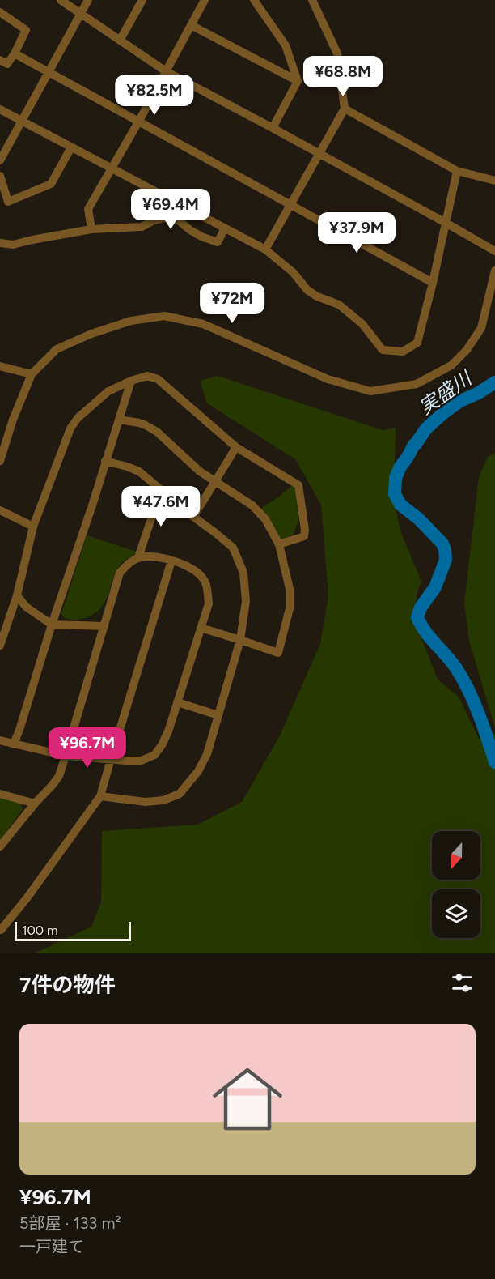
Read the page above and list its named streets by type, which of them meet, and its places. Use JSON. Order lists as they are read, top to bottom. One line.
{"water":["実盛川"],"scale_bar":"100 m","north":"bottom","page":{"price":["¥68.8M","¥82.5M","¥69.4M","¥37.9M","¥72M","¥47.6M","¥96.7M"],"scale":"100 m","heading":"7件の物件","list":[{"name":"¥96.7M","note":"5部屋 · 133 m² · 一戸建て"}]}}
